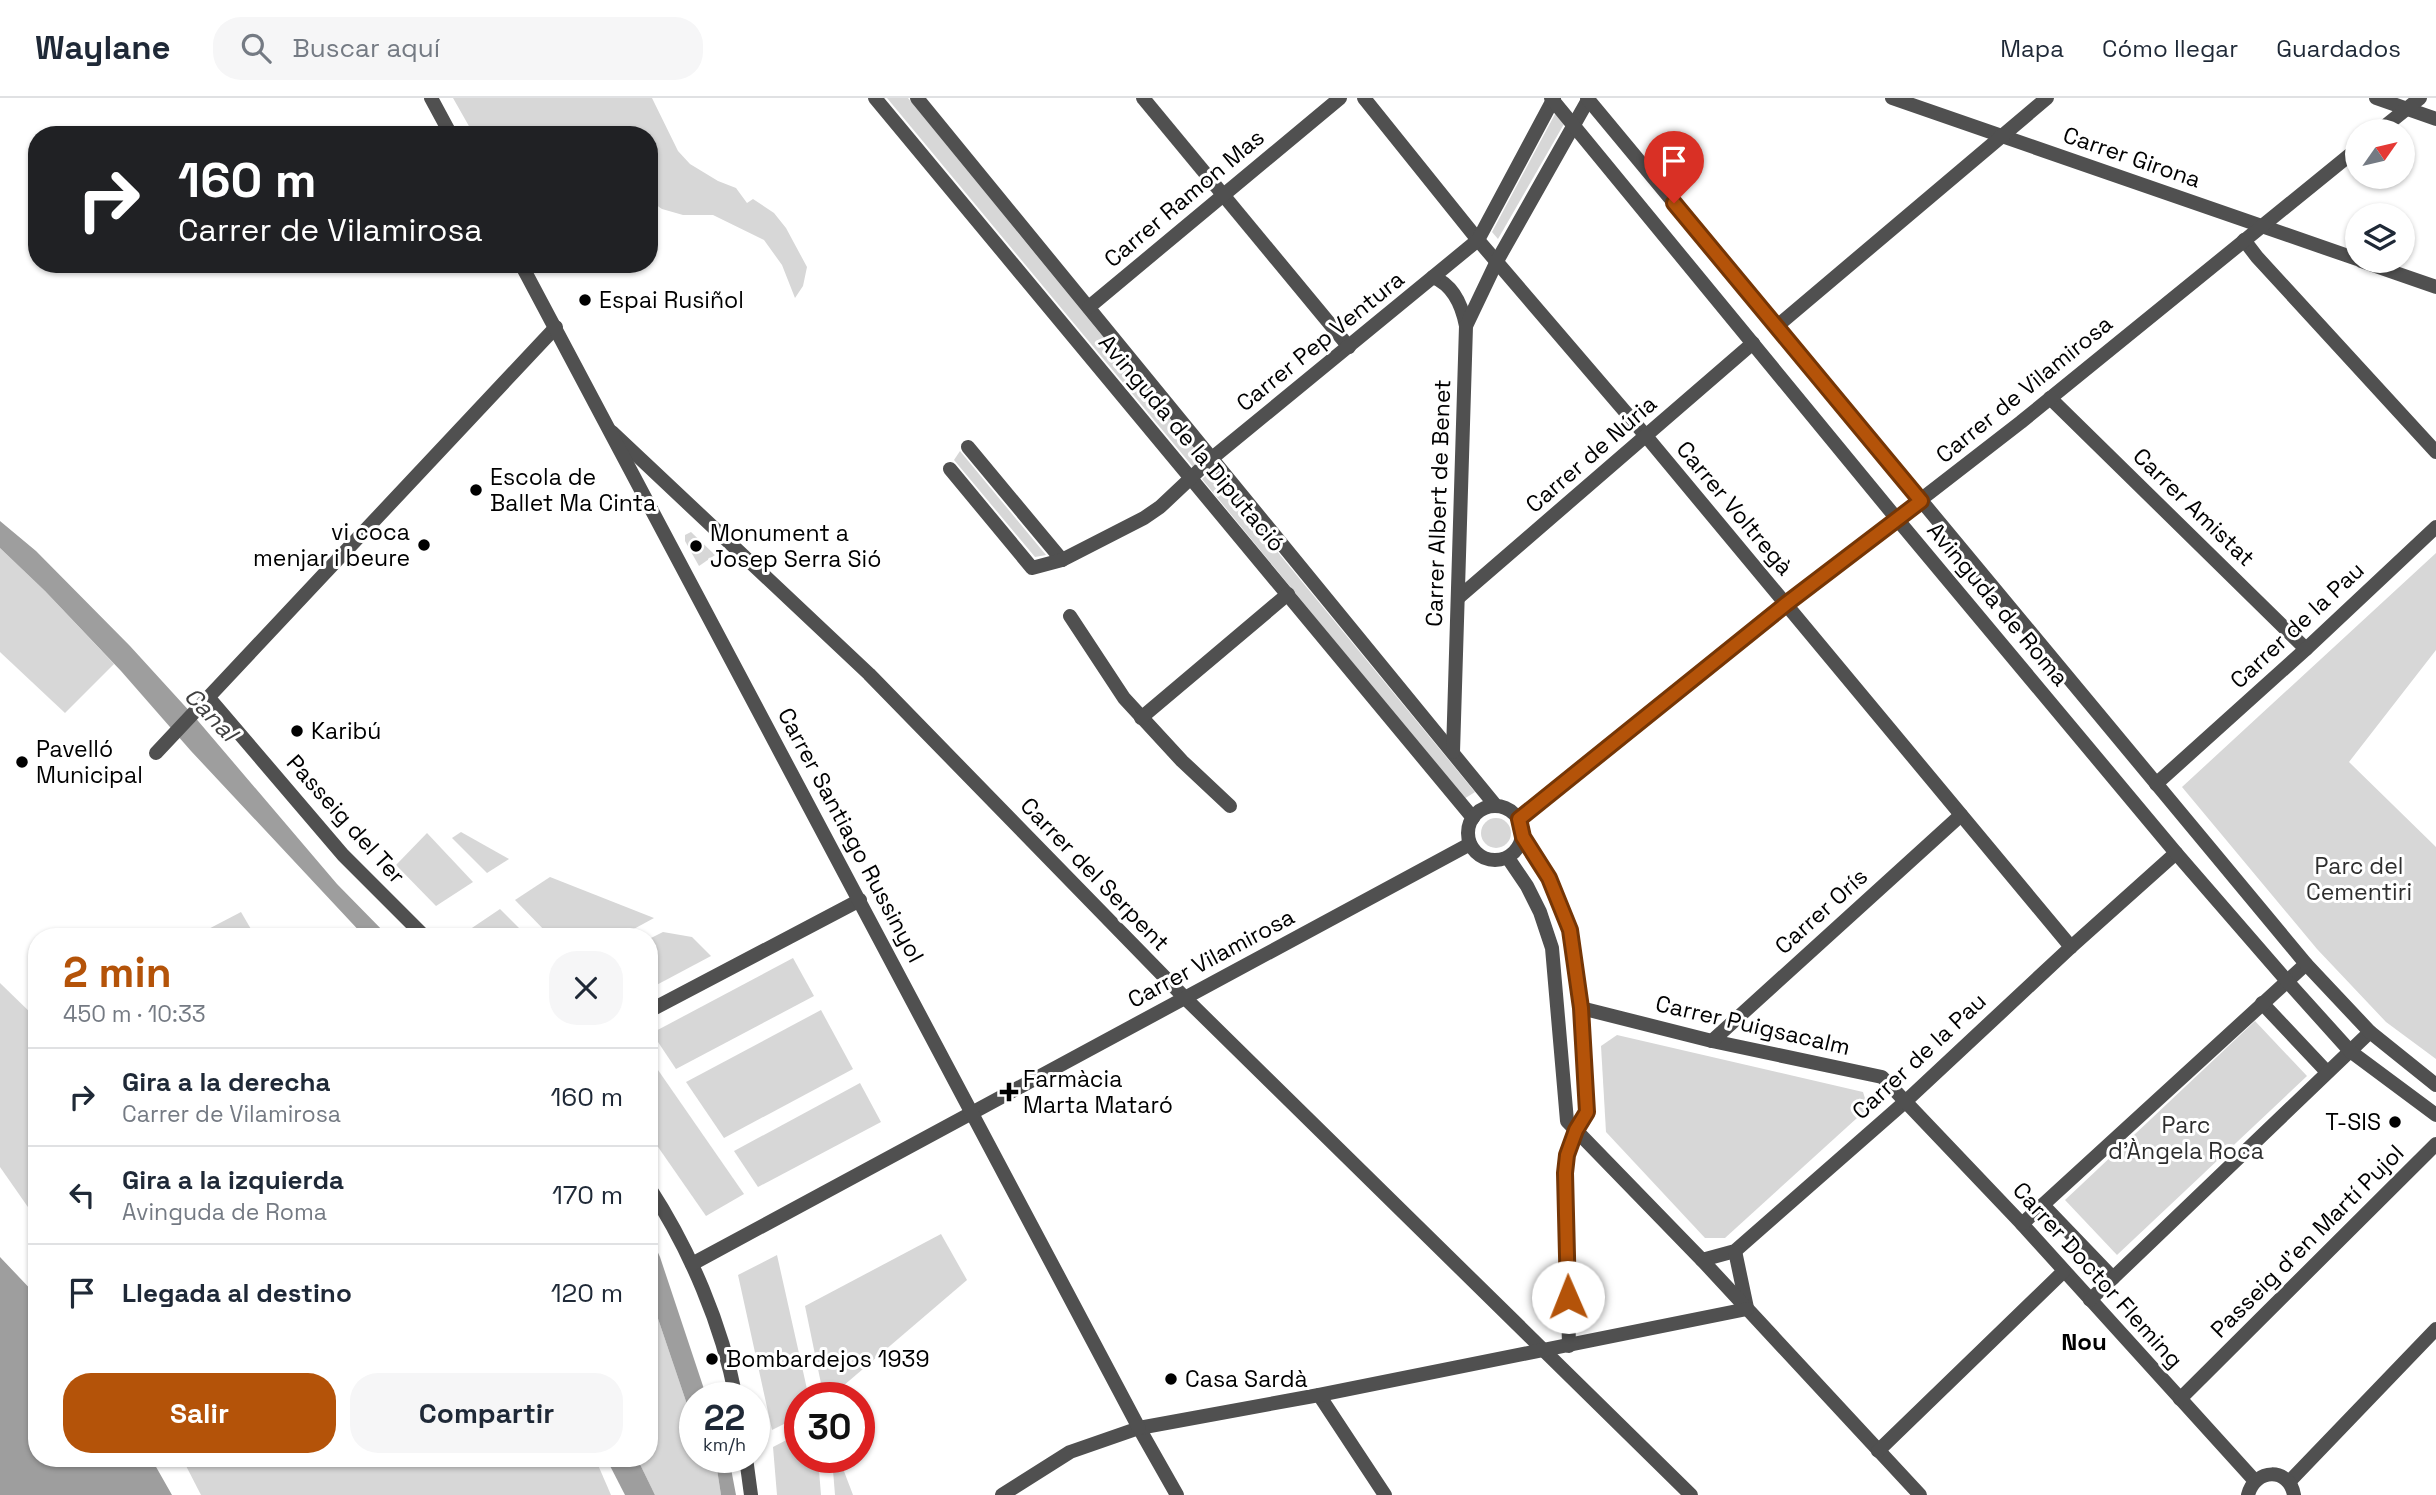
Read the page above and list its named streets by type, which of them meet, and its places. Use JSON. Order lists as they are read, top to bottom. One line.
{"streets":{"street":["Carrer Girona","Carrer Ramon Mas","Carrer Pep Ventura","Carrer de Vilamirosa","Avinguda de la Diputació","Carrer de Núria","Carrer Albert de Benet","Carrer Amistat","Carrer Voltregà","Avinguda de Roma","Carrer de la Pau","Passeig del Ter","Carrer Santiago Russinyol","Carrer del Serpent","Carrer Orís","Carrer Vilamirosa","Carrer Puigsacalm","Passeig d'en Martí Pujol","Carrer Doctor Fleming"]},"crossings":[["Carrer Girona","Carrer de Vilamirosa"],["Carrer Ramon Mas","Avinguda de la Diputació"],["Carrer Pep Ventura","Avinguda de la Diputació"],["Carrer Pep Ventura","Carrer Voltregà"],["Carrer de Vilamirosa","Avinguda de la Diputació"],["Carrer de Vilamirosa","Carrer Amistat"],["Carrer de Vilamirosa","Carrer Voltregà"],["Carrer de Vilamirosa","Avinguda de Roma"],["Carrer de Vilamirosa","Carrer Vilamirosa"],["Avinguda de la Diputació","Carrer Albert de Benet"],["Avinguda de la Diputació","Carrer Vilamirosa"],["Carrer de Núria","Carrer Albert de Benet"],["Carrer de Núria","Carrer Voltregà"],["Carrer de Núria","Avinguda de Roma"],["Carrer Albert de Benet","Carrer Voltregà"],["Carrer Albert de Benet","Avinguda de Roma"],["Carrer Amistat","Carrer de la Pau"],["Carrer Voltregà","Carrer de la Pau"],["Carrer Voltregà","Carrer Orís"],["Avinguda de Roma","Carrer de la Pau"],["Carrer de la Pau","Carrer Puigsacalm"],["Carrer de la Pau","Carrer Doctor Fleming"],["Carrer Santiago Russinyol","Carrer del Serpent"],["Carrer Santiago Russinyol","Carrer Vilamirosa"],["Carrer del Serpent","Carrer Vilamirosa"],["Carrer Orís","Carrer Puigsacalm"],["Carrer Puigsacalm","Carrer Doctor Fleming"],["Passeig d'en Martí Pujol","Carrer Doctor Fleming"]],"districts":["Nou"],"water":["Canal"],"parks":["Parc del Cementiri","Parc d'Àngela Roca"],"places":{"other":["Espai Rusiñol","Escola de Ballet Ma Cinta","vi coca menjar i beure","Monument a Josep Serra Sió","Karibú","Pavelló Municipal","T-SIS","Bombardejos 1939","Casa Sardà"],"health":["Farmàcia Marta Mataró"]},"north":"top right","page":{"header":"Waylane","search":"Buscar aquí","nav":["Mapa","Cómo llegar","Guardados"],"turn":["160 m","Carrer de Vilamirosa"],"heading":["2 min","450 m · 10:33"],"list":[{"name":"Gira a la derecha","note":"Carrer de Vilamirosa","value":"160 m"},{"name":"Gira a la izquierda","note":"Avinguda de Roma","value":"170 m"},{"name":"Llegada al destino","value":"120 m"}],"buttons":["Salir","Compartir"],"speed":"22 km/h","limit":"30"}}
